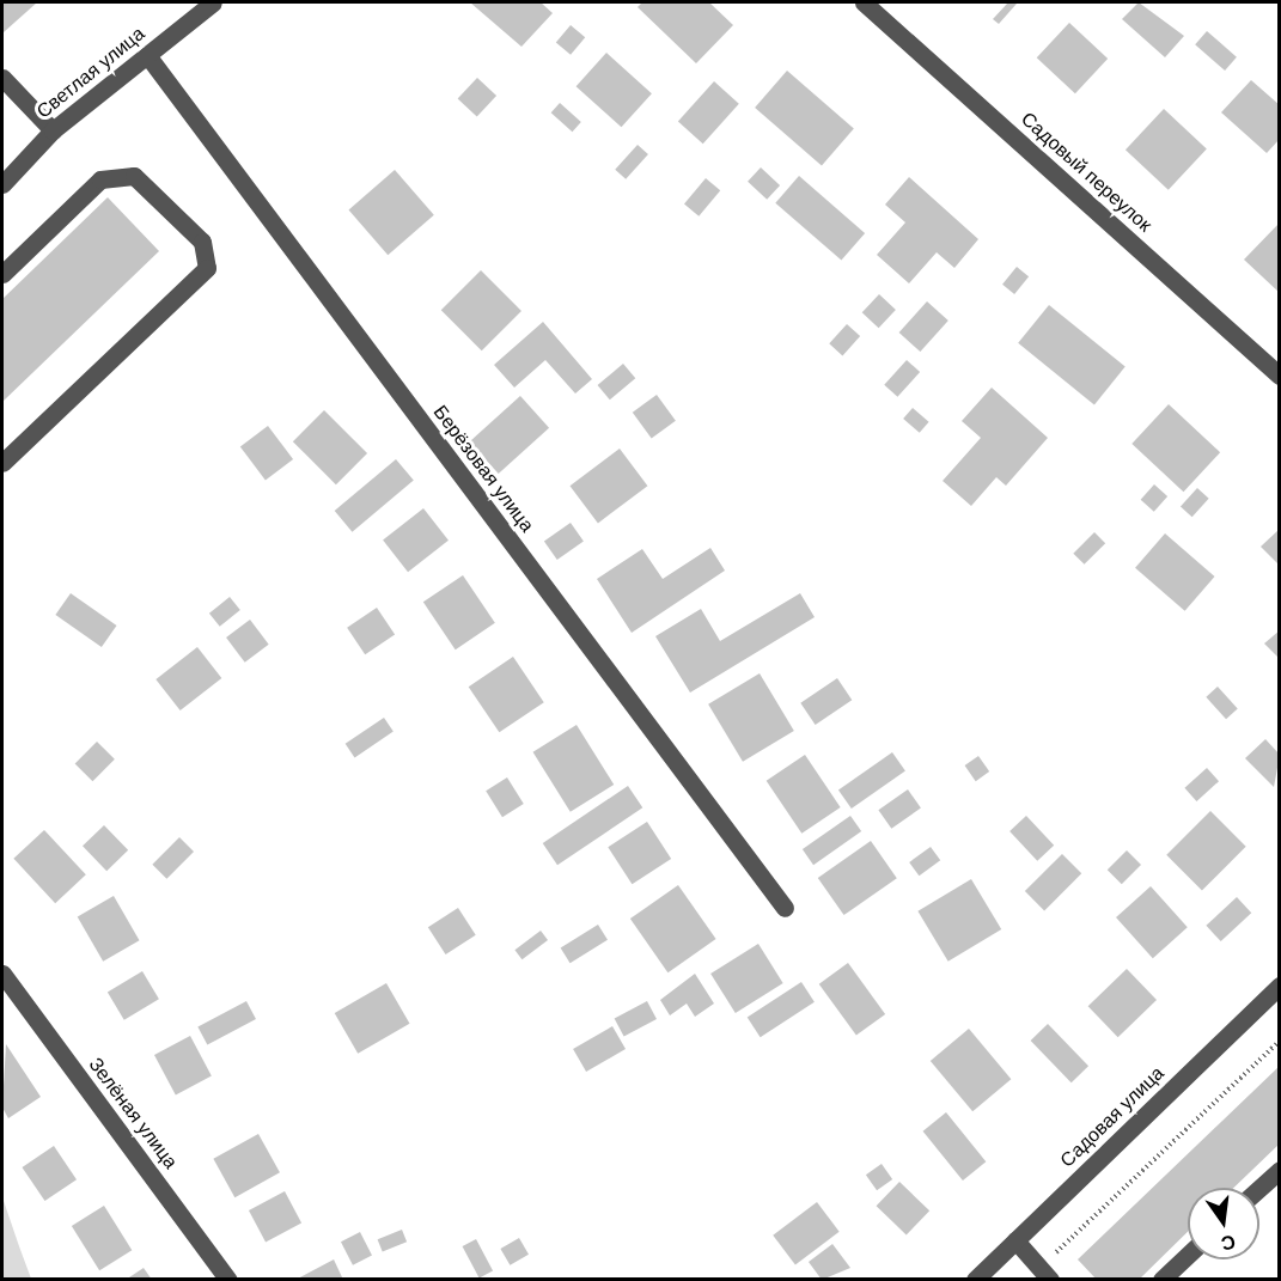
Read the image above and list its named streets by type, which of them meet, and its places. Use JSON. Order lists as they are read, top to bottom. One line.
{"streets":{"street":["Светлая улица","Садовый переулок","Берёзовая улица","Зелёная улица","Садовая улица"]},"crossings":[["Светлая улица","Берёзовая улица"]],"north":"bottom"}
